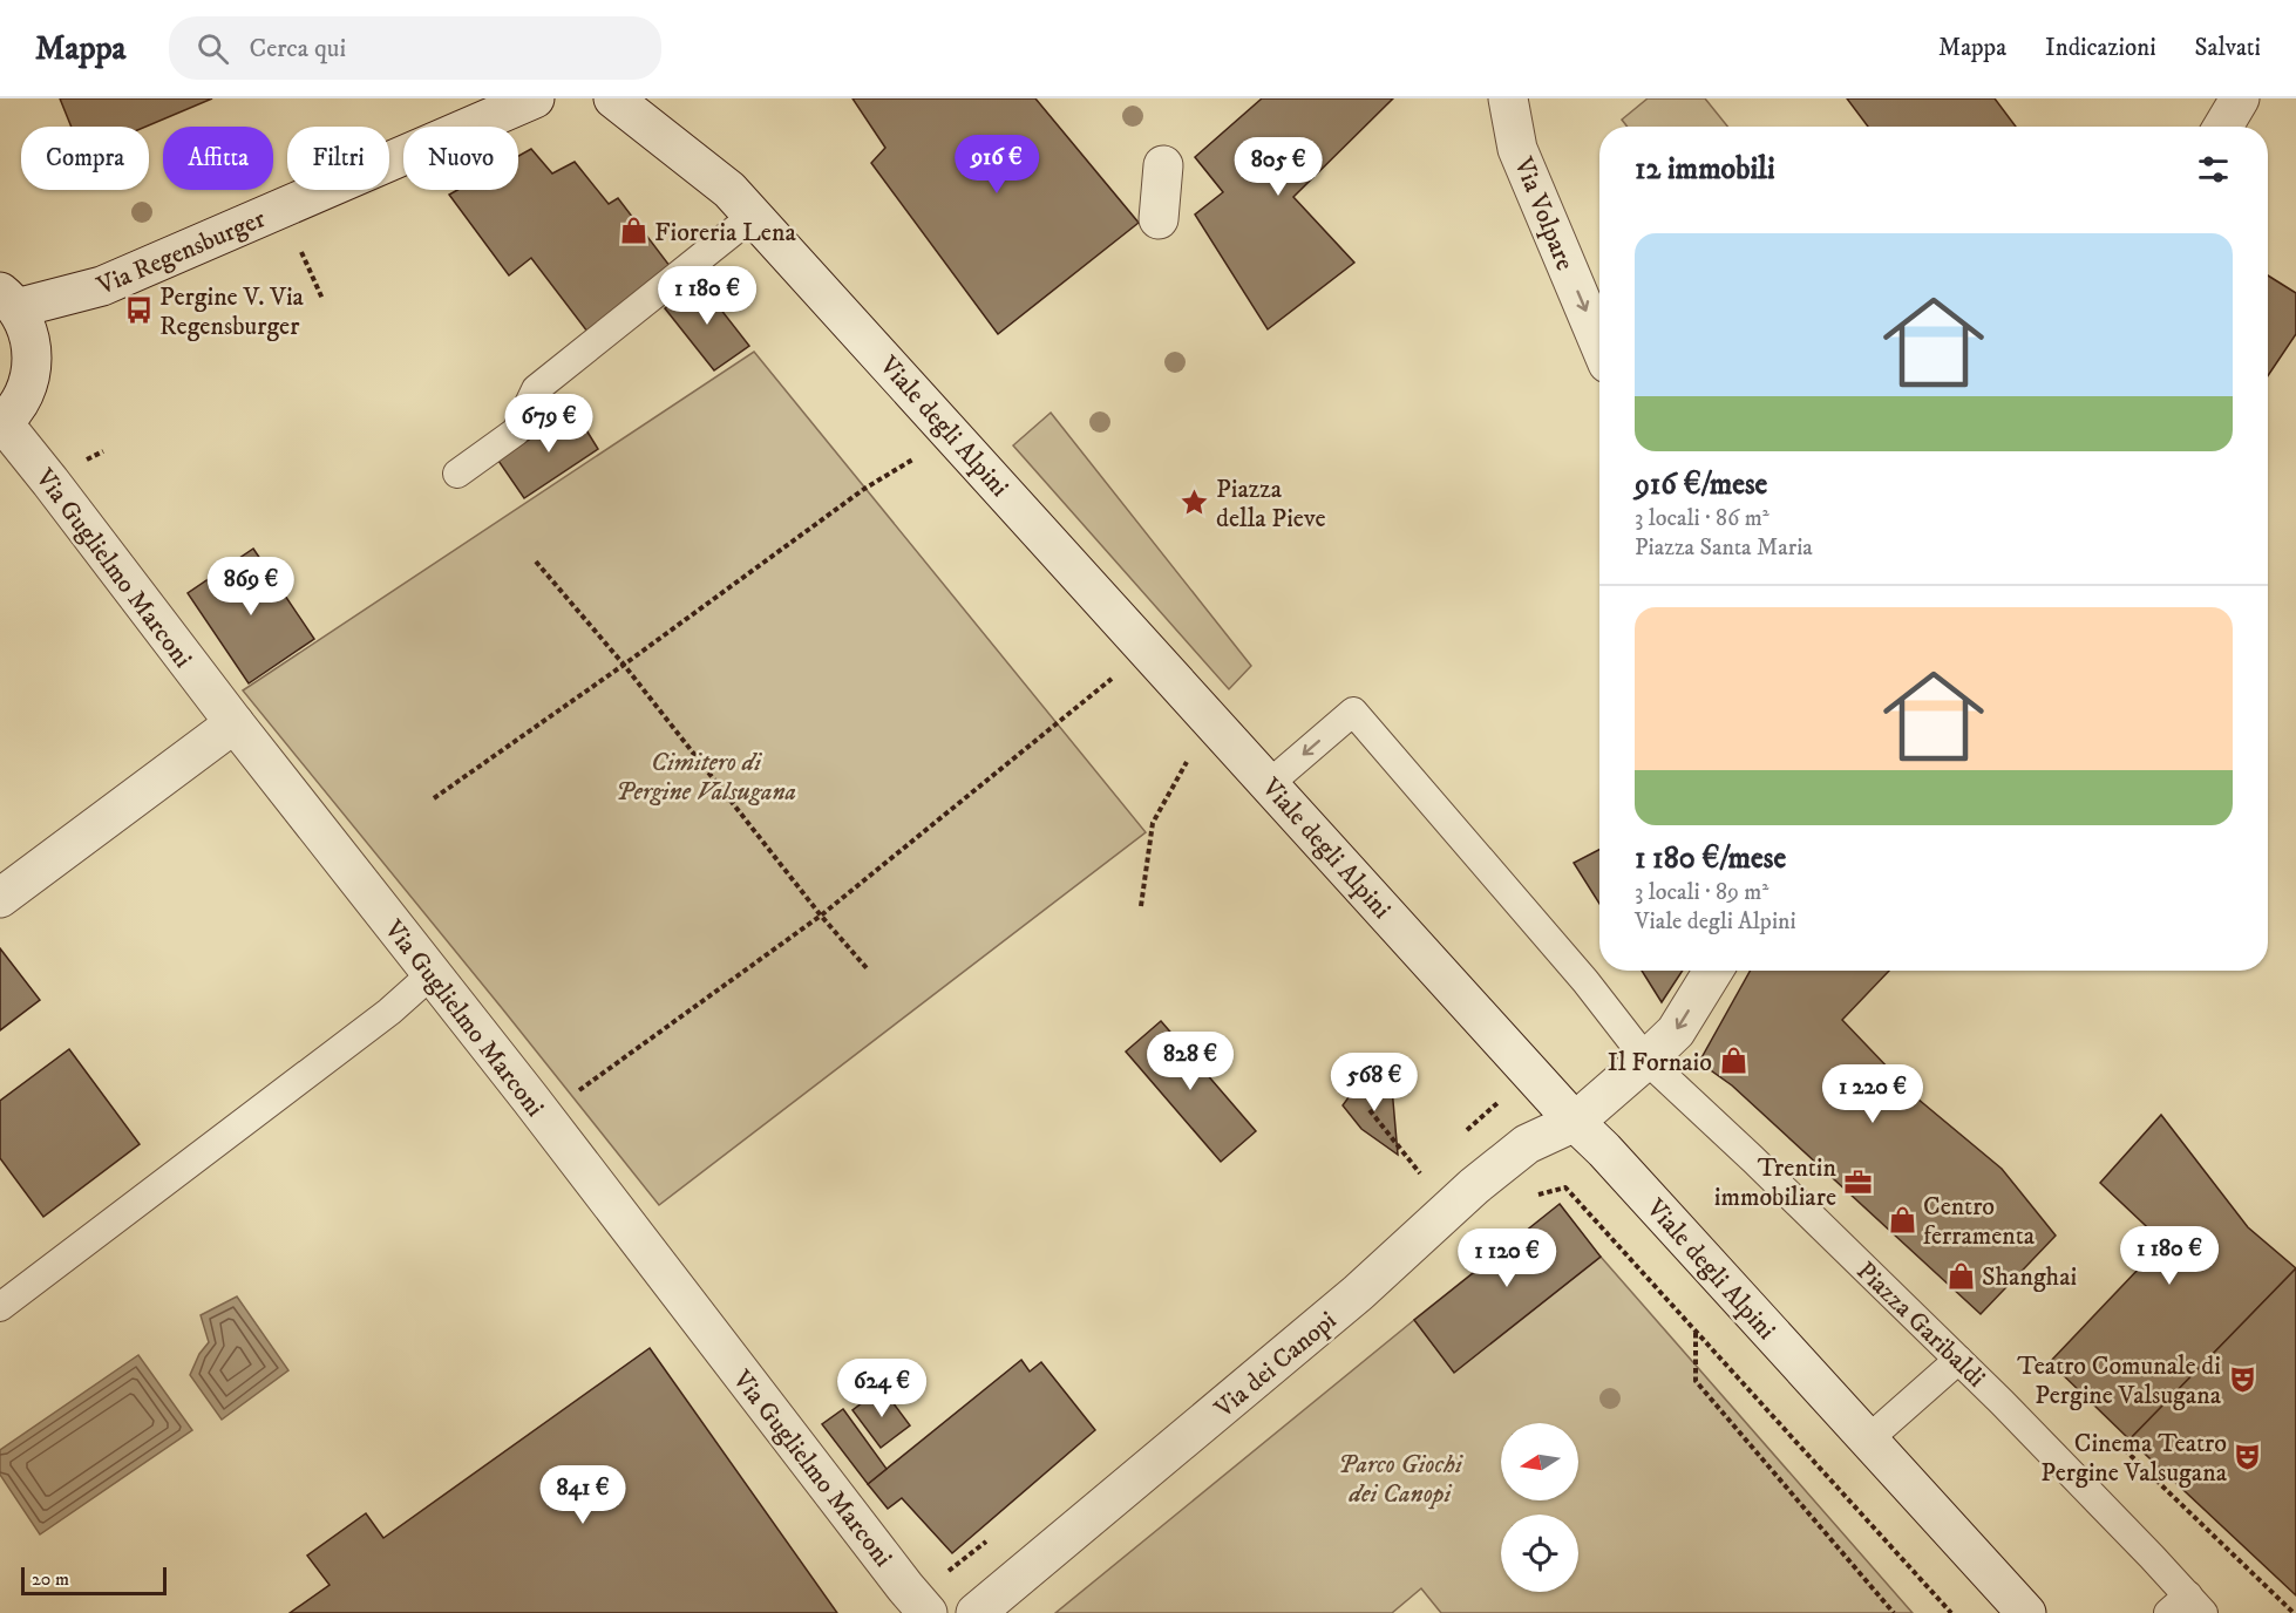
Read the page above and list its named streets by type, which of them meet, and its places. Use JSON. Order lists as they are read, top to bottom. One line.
{"streets":{"street":["Via Volpare","Via Regensburger","Viale degli Alpini","Via Guglielmo Marconi","Via dei Canopi"],"lane":["Piazza Garibaldi"]},"crossings":[["Viale degli Alpini","Via dei Canopi"],["Piazza Garibaldi","Via dei Canopi"]],"one_way":["Via Volpare"],"parks":["Cimitero di Pergine Valsugana","Parco Giochi dei Canopi"],"places":{"shop":["Fioreria Lena","Il Fornaio","Centro ferramenta","Shanghai"],"bus stop":["Pergine V. Via Regensburger"],"place":["Piazza della Pieve"],"office":["Trentin immobiliare"],"theatre":["Teatro Comunale di Pergine Valsugana","Cinema Teatro Pergine Valsugana"]},"scale_bar":"20 m","north":"left","page":{"header":"Mappa","search":"Cerca qui","nav":["Mappa","Indicazioni","Salvati"],"chip":["Compra","Affitta","Filtri","Nuovo"],"heading":"12 immobili","price":["916 €","805 €","1 180 €","679 €","869 €","828 €","568 €","1 220 €","1 180 €","1 120 €","624 €","841 €"],"list":[{"name":"916 €/mese","note":"3 locali · 86 m² · Piazza Santa Maria"},{"name":"1 180 €/mese","note":"3 locali · 89 m² · Viale degli Alpini"}],"scale":"20 m"}}
